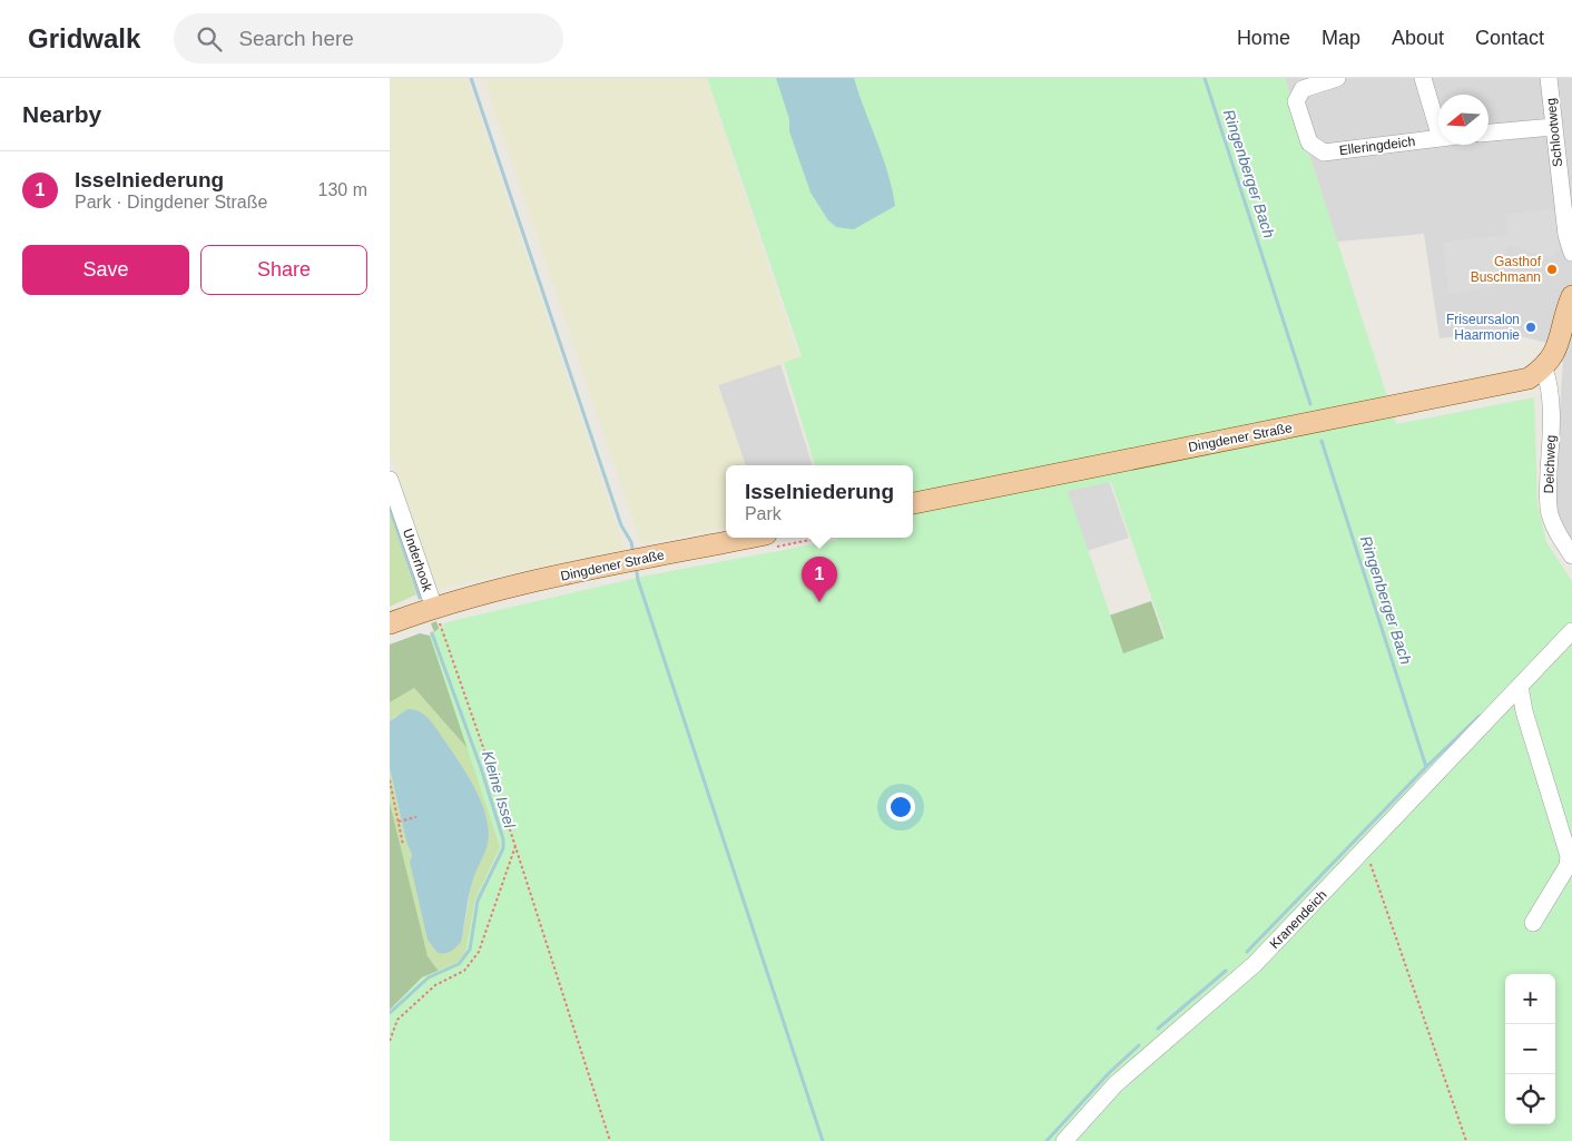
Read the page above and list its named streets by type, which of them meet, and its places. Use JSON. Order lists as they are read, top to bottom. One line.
{"streets":{"main road":["Dingdener Straße"],"street":["Schlootweg","Elleringdeich","Deichweg","Underhook","Kranendeich"]},"crossings":[["Dingdener Straße","Deichweg"],["Dingdener Straße","Underhook"]],"water":["Ringenberger Bach","Kleine Issel"],"places":["Gasthof Buschmann","Friseursalon Haarmonie"],"north":"left","page":{"header":"Gridwalk","search":"Search here","nav":["Home","Map","About","Contact"],"heading":"Nearby","list":[{"mark":"1","name":"Isselniederung","note":"Park · Dingdener Straße","value":"130 m"}],"buttons":["Save","Share"],"popup":["Isselniederung","Park"],"pins":"1","map_buttons":["+","−"]}}
